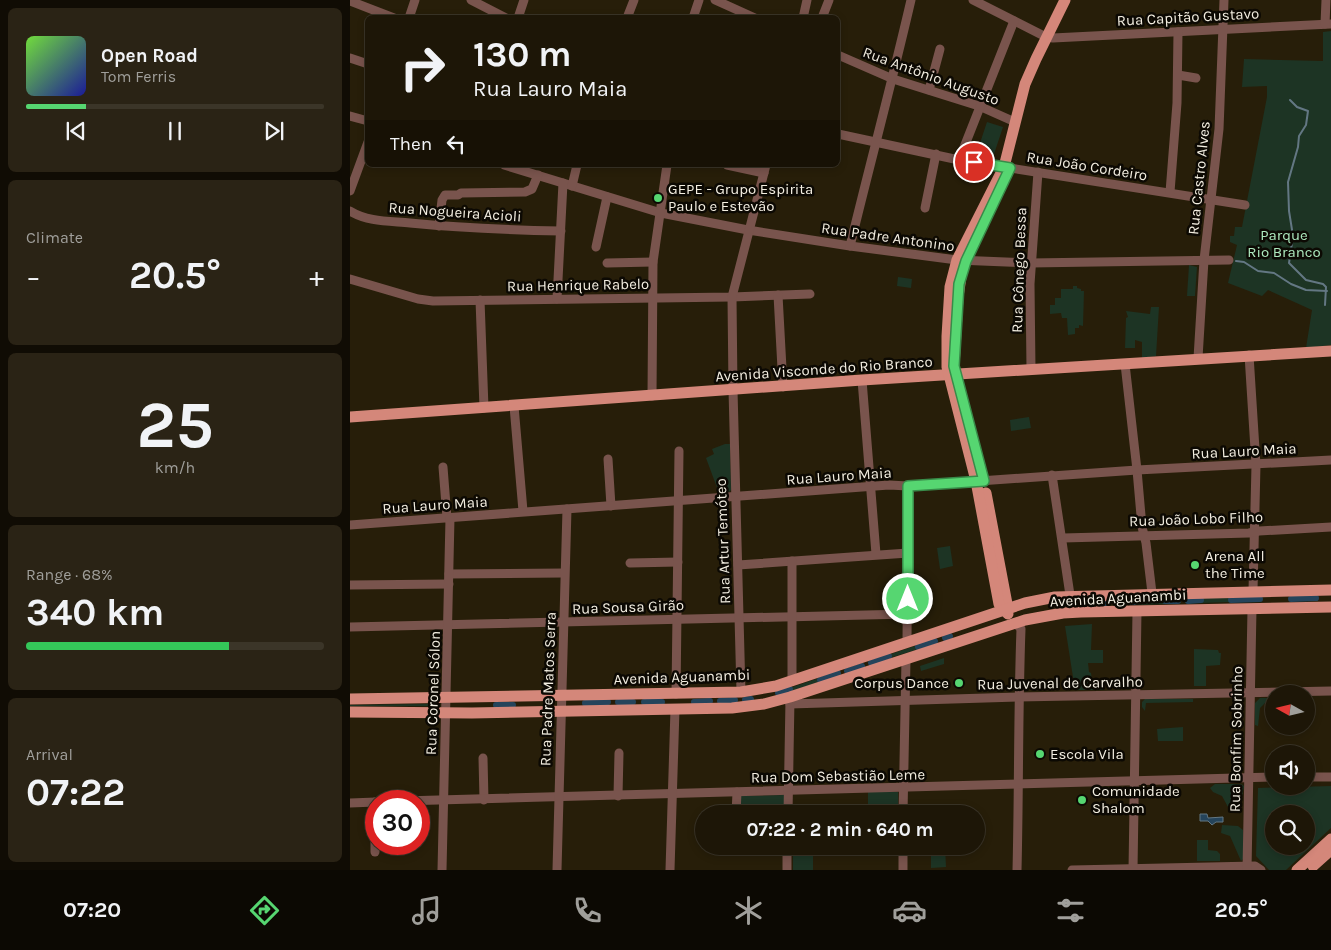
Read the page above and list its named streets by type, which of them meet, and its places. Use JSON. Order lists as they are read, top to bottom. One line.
{"streets":{"main road":["Avenida Visconde do Rio Branco","Avenida Aguanambi"],"street":["Rua Capitão Gustavo","Rua Antônio Augusto","Rua João Cordeiro","Rua Castro Alves","Rua Nogueira Acioli","Rua Padre Antonino","Rua Cônego Bessa","Rua Henrique Rabelo","Rua Lauro Maia","Rua João Lobo Filho","Rua Artur Temóteo","Rua Sousa Girão","Rua Juvenal de Carvalho","Rua Padre Matos Serra","Rua Coronel Sólon","Rua Bonfim Sobrinho","Rua Dom Sebastião Leme"]},"crossings":[["Rua Capitão Gustavo","Rua Castro Alves"],["Rua João Cordeiro","Rua Castro Alves"],["Rua João Cordeiro","Rua Cônego Bessa"],["Rua Castro Alves","Rua Padre Antonino"],["Rua Castro Alves","Avenida Visconde do Rio Branco"],["Rua Padre Antonino","Rua Cônego Bessa"],["Rua Padre Antonino","Rua Artur Temóteo"],["Rua Cônego Bessa","Avenida Visconde do Rio Branco"],["Rua Henrique Rabelo","Rua Artur Temóteo"],["Avenida Visconde do Rio Branco","Rua Artur Temóteo"],["Rua Lauro Maia","Rua Artur Temóteo"],["Rua Lauro Maia","Rua Padre Matos Serra"],["Rua Lauro Maia","Rua Coronel Sólon"],["Rua Artur Temóteo","Avenida Aguanambi"],["Rua Artur Temóteo","Rua Sousa Girão"],["Avenida Aguanambi","Rua Juvenal de Carvalho"],["Avenida Aguanambi","Rua Padre Matos Serra"],["Avenida Aguanambi","Rua Coronel Sólon"],["Avenida Aguanambi","Rua Bonfim Sobrinho"],["Rua Sousa Girão","Rua Padre Matos Serra"],["Rua Sousa Girão","Rua Coronel Sólon"],["Rua Juvenal de Carvalho","Rua Bonfim Sobrinho"],["Rua Padre Matos Serra","Rua Dom Sebastião Leme"],["Rua Coronel Sólon","Rua Dom Sebastião Leme"],["Rua Bonfim Sobrinho","Rua Dom Sebastião Leme"]],"parks":["Parque Rio Branco"],"places":["GEPE - Grupo Espirita Paulo e Estevão","Arena All the Time","Corpus Dance","Escola Vila","Comunidade Shalom"],"north":"left","page":{"turn":["130 m","Rua Lauro Maia"],"song":["Open Road","Tom Ferris"],"then":"Then","tile":["Climate",["25","km/h"],["Range · 68%","340 km"],["Arrival","07:22"]],"heat":["−","20.5°","+"],"limit":"30","trip":"07:22 · 2 min · 640 m","tabs":["07:20","20.5°"]}}
